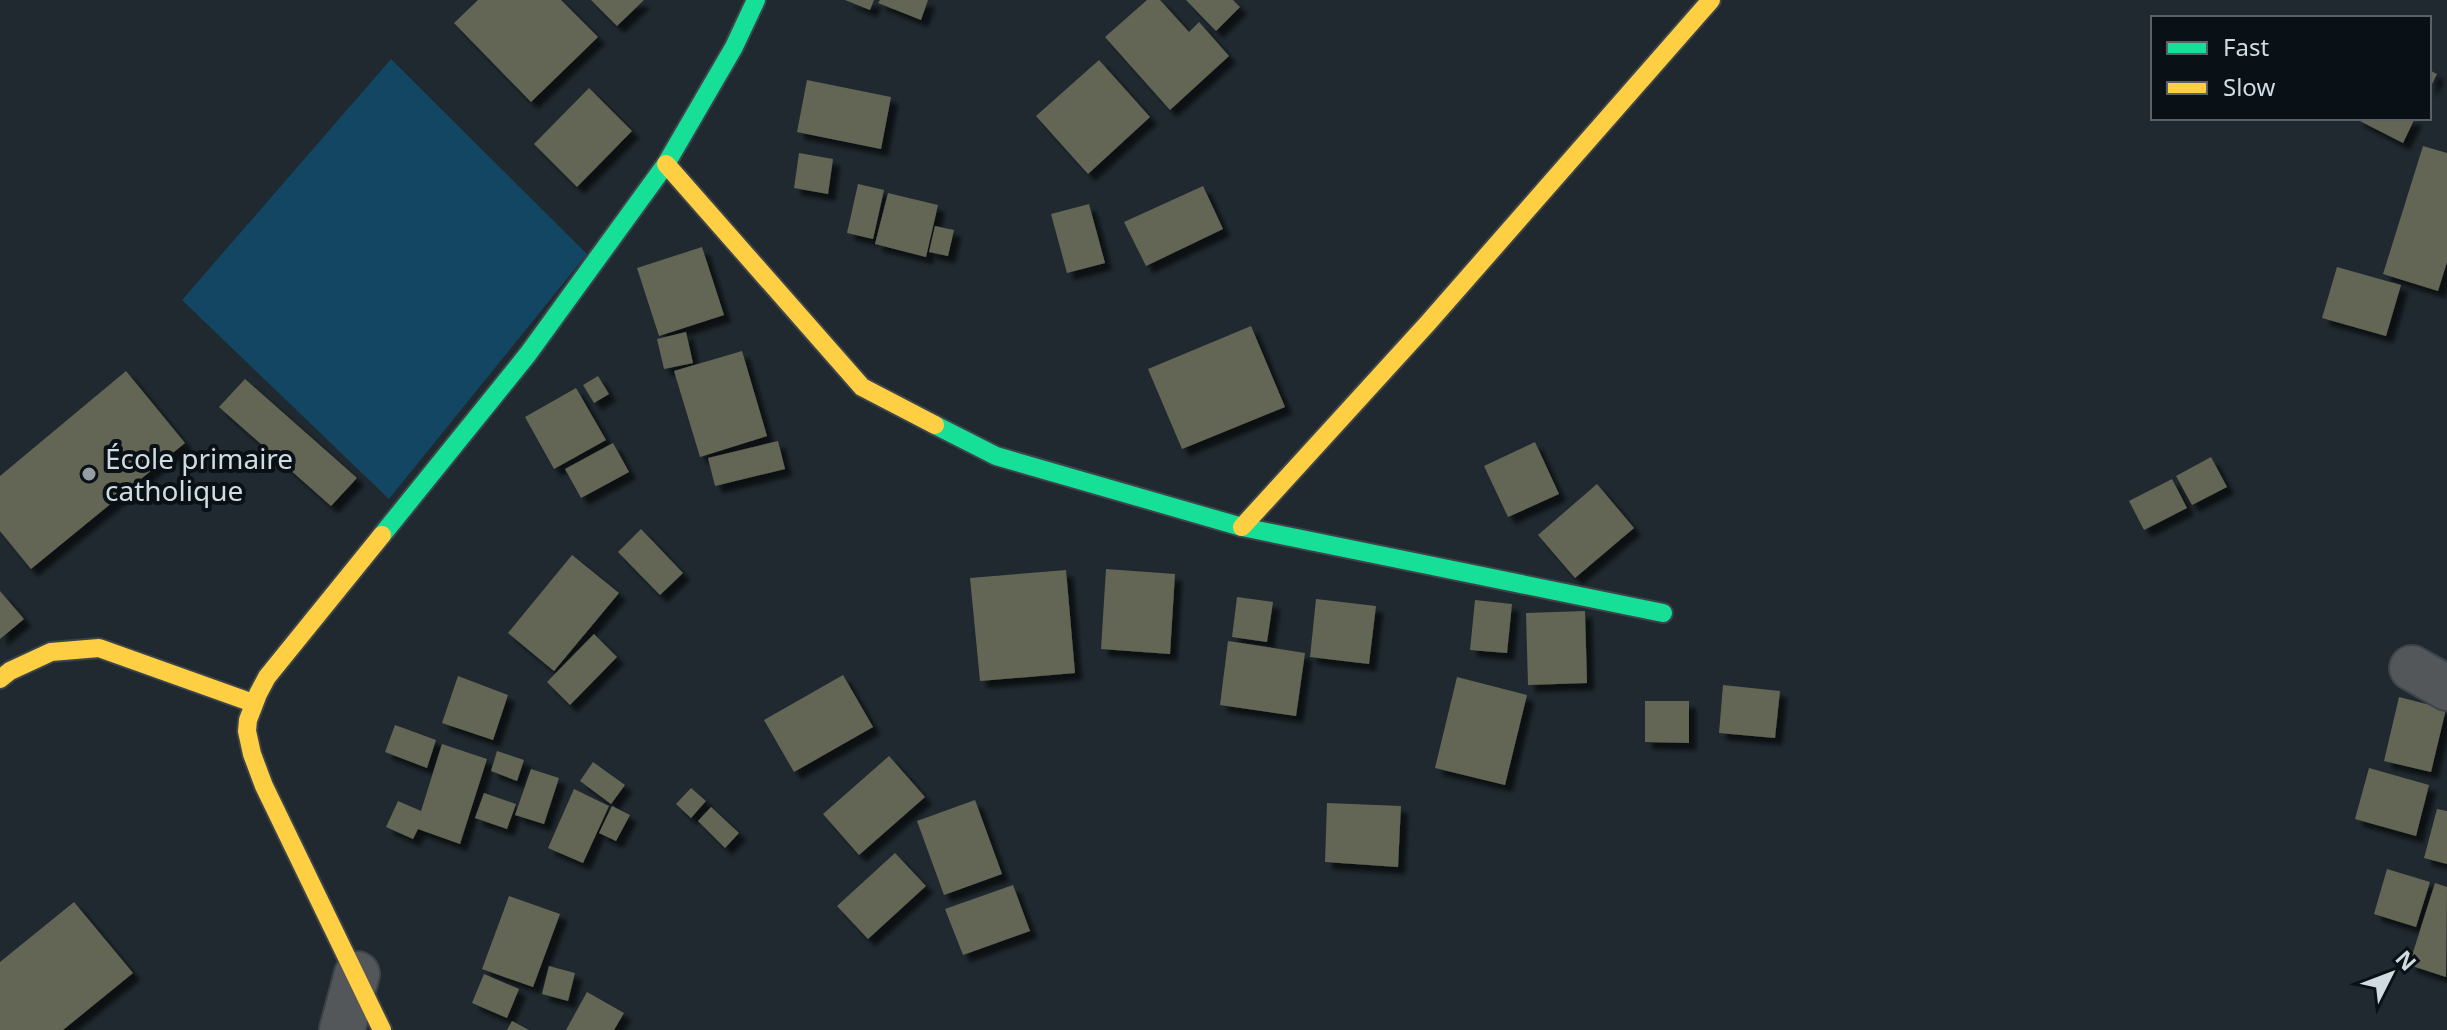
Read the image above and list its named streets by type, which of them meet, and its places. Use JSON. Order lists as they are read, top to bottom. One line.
{"places":["École primaire catholique"],"legend":["Fast","Slow"],"north":"top right"}
